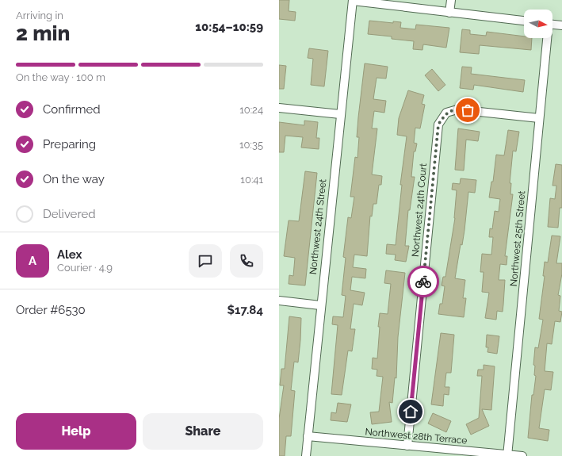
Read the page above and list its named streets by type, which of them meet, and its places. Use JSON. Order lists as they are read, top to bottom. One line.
{"streets":{"street":["Northwest 24th Court","Northwest 24th Street","Northwest 25th Street","Northwest 28th Terrace"]},"crossings":[["Northwest 24th Court","Northwest 25th Street"],["Northwest 24th Court","Northwest 28th Terrace"],["Northwest 24th Street","Northwest 28th Terrace"],["Northwest 25th Street","Northwest 28th Terrace"]],"north":"right","page":{"heading":["2 min","Arriving in","10:54–10:59"],"panel":["Alex","Courier · 4.9","Order #6530","$17.84"],"bar":"On the way · 100 m","list":[["Confirmed","10:24"],["Preparing","10:35"],["On the way","10:41"],"Delivered"],"round":"A","buttons":["Help","Share"]}}
